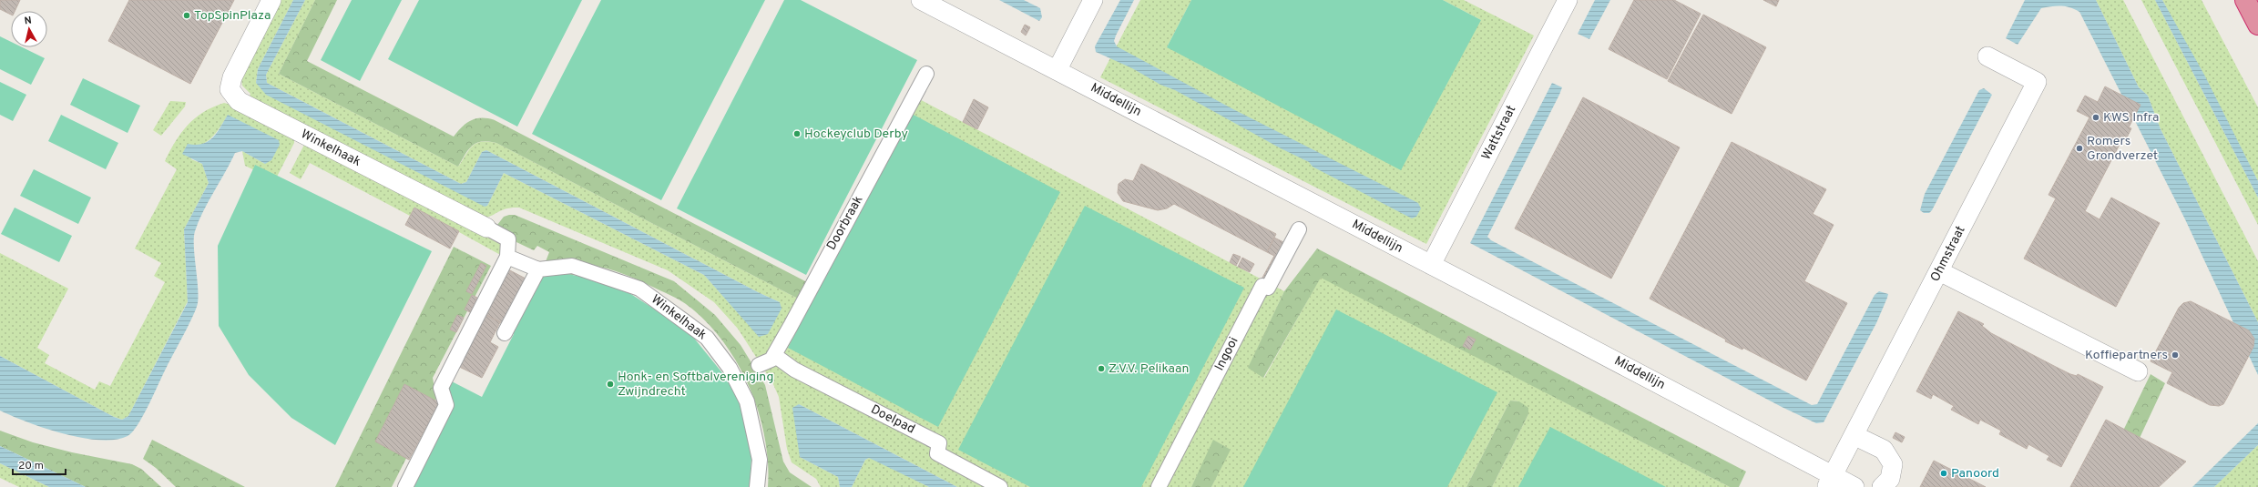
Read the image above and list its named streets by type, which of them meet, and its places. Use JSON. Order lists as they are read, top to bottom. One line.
{"streets":{"street":["Middellijn","Wattstraat","Winkelhaak","Doorbraak","Ohmstraat","Ingooi","Doelpad"]},"crossings":[["Middellijn","Wattstraat"],["Middellijn","Ohmstraat"],["Doorbraak","Doelpad"]],"places":["TopSpinPlaza","KWS Infra","Hockeyclub Derby","Romers Grondverzet","Koffiepartners","Z.V.V. Pelikaan","Honk- en Softbalvereniging Zwijndrecht","Panoord"],"scale_bar":"20 m","north":"top"}
